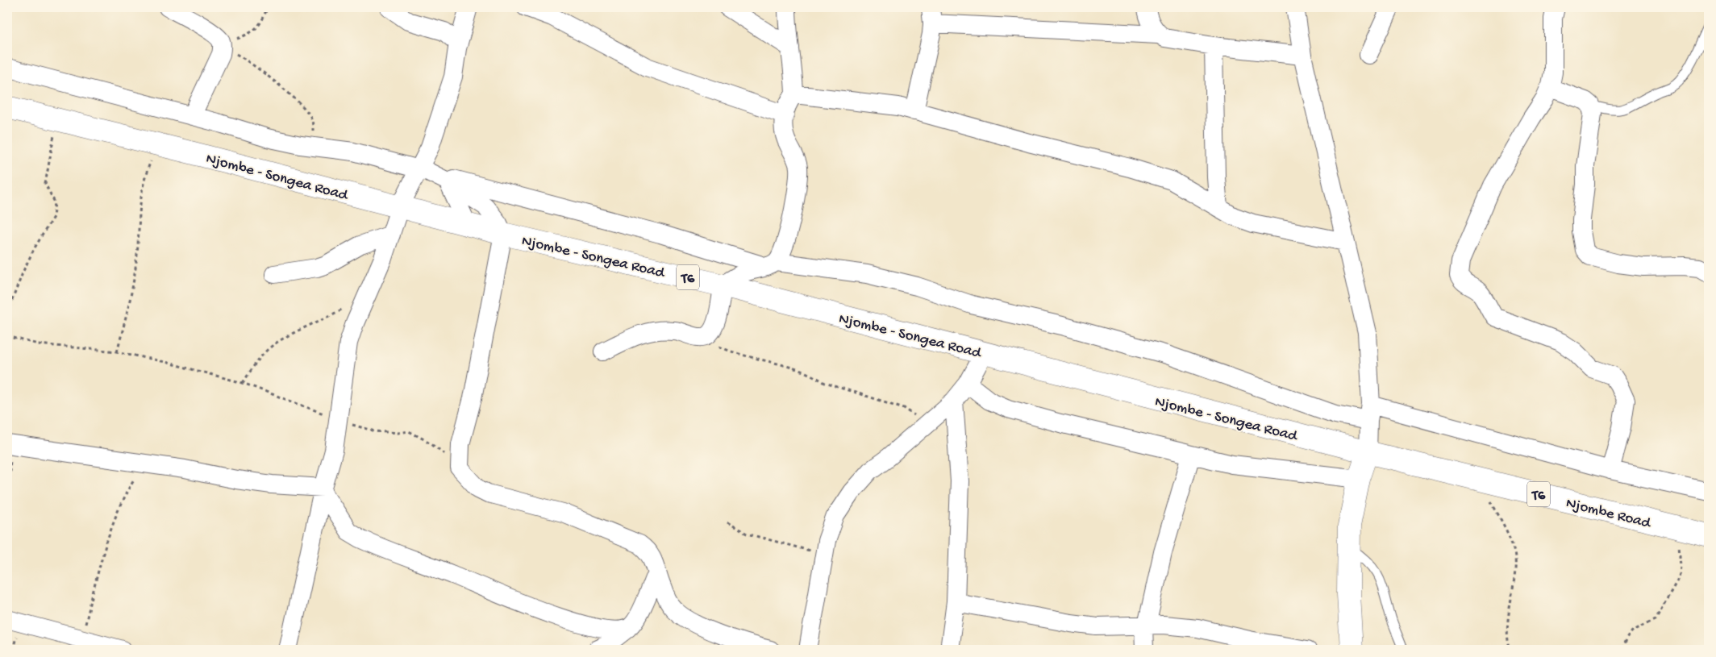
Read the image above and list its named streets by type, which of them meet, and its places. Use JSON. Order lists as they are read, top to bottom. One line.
{"streets":{"main road":["Njombe - Songea Road","T6","Njombe Road"]},"crossings":[["Njombe - Songea Road","Njombe Road"]]}
